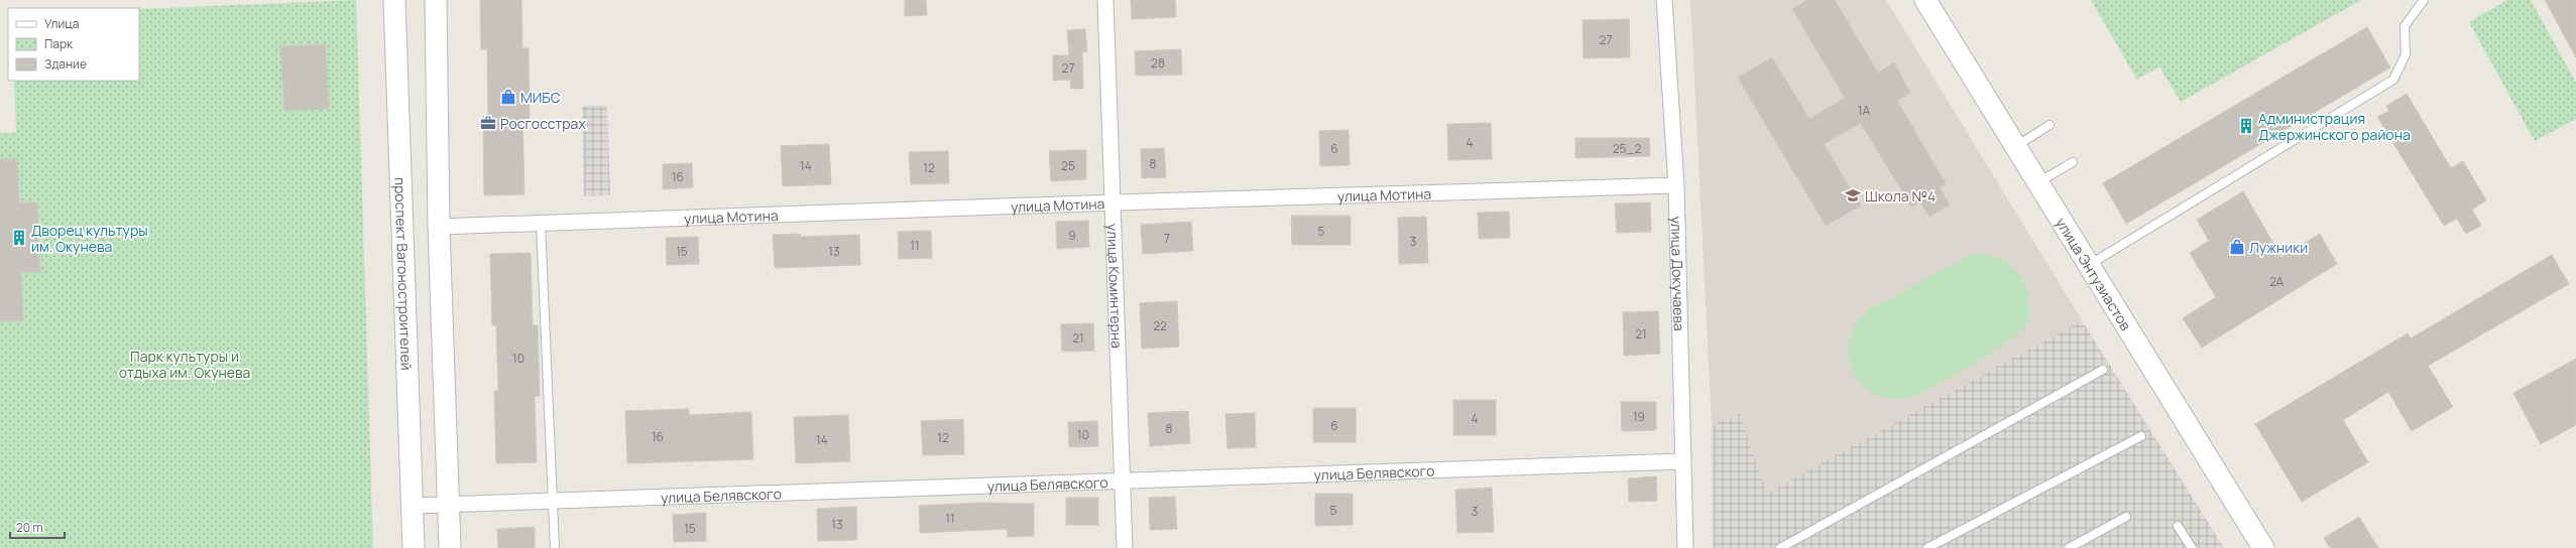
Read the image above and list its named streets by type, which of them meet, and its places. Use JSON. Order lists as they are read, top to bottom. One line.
{"streets":{"main road":["проспект Вагоностроителей","улица Энтузиастов"],"street":["улица Мотина","улица Докучаева","улица Коминтерна","улица Белявского"]},"crossings":[["улица Мотина","улица Докучаева"],["улица Мотина","улица Коминтерна"],["проспект Вагоностроителей","улица Белявского"],["улица Докучаева","улица Белявского"],["улица Коминтерна","улица Белявского"]],"parks":["Парк культуры и отдыха им. Окунева"],"places":{"shop":["МИБС","Лужники"],"office":["Росгосстрах"],"building":["Администрация Джержинского района","Дворец культуры им. Окунева"],"school or university":["Школа №4"]},"house_numbers":["27","28","27","1А","4","6","25_2","8","14","25","12","16","5","9","7","3","11","15","13","2А","22","21","21","10","19","4","6","8","10","16","12","14","5","3","11","13","15"],"legend":["Улица","Парк","Здание"],"scale_bar":"20 m"}
